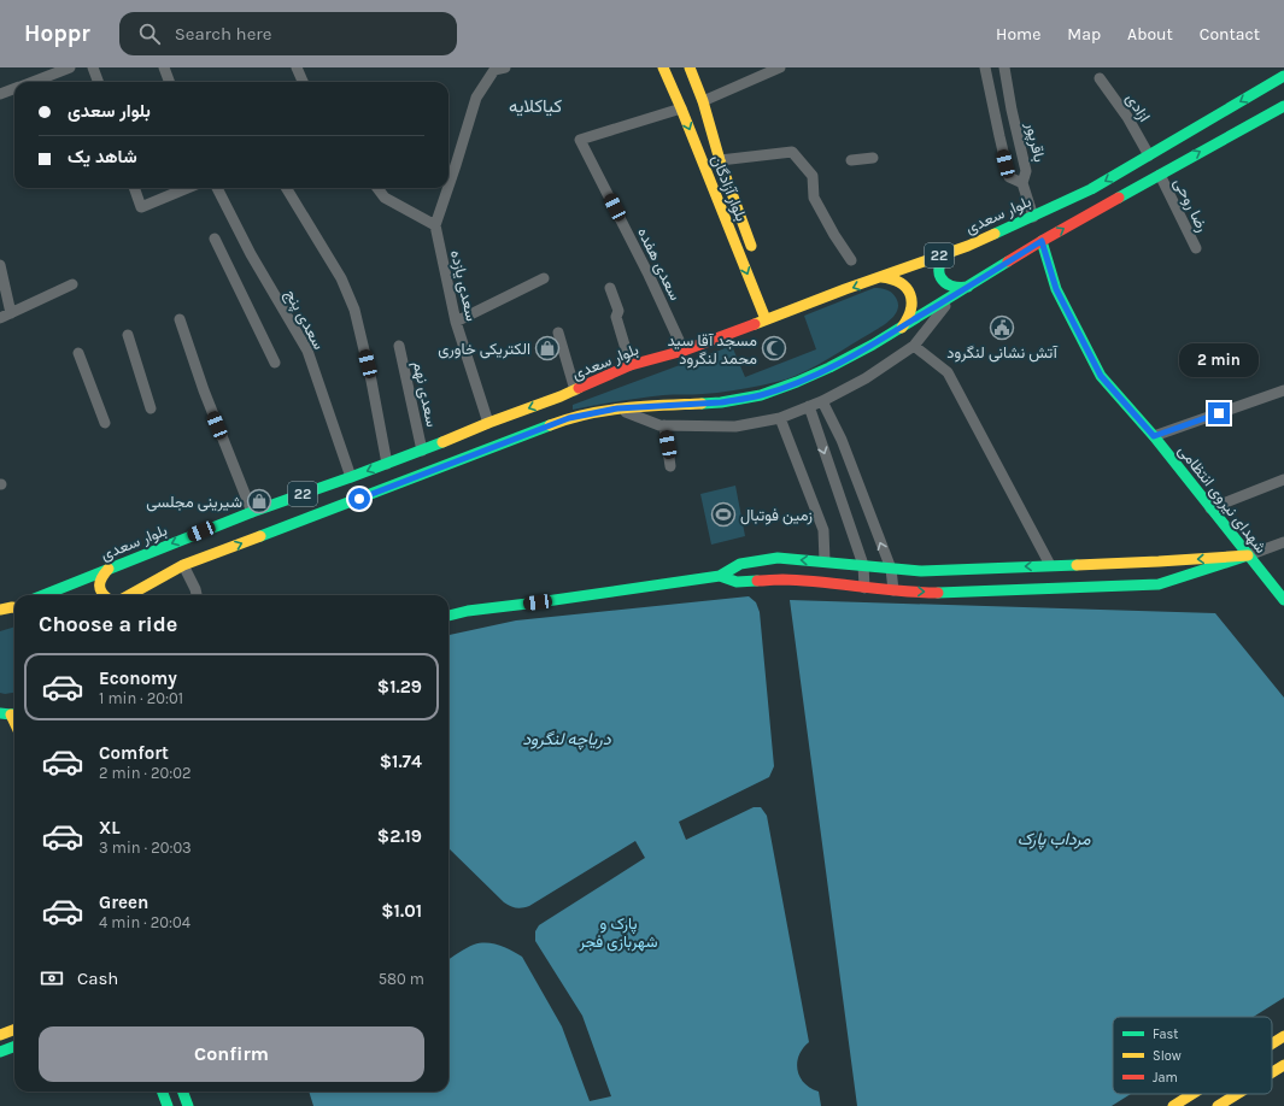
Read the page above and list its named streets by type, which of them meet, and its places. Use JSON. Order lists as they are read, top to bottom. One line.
{"streets":{"main road":["بلوار آزادگان","بلوار سعدی","22","شهدای نیروی انتظامی"],"street":["ازادی","باقرپور","رضا روحی","سعدی هفده","سعدی یازده","سعدی پنج","سعدی نهم"]},"crossings":[["ازادی","بلوار سعدی"],["بلوار آزادگان","بلوار سعدی"],["بلوار آزادگان","سعدی هفده"],["رضا روحی","22"],["بلوار سعدی","سعدی هفده"],["بلوار سعدی","سعدی یازده"],["بلوار سعدی","سعدی پنج"],["بلوار سعدی","سعدی نهم"],["22","شهدای نیروی انتظامی"]],"districts":["کیاکلایه"],"water":["دریاچه لنگرود","مرداب پارک"],"parks":["پارک و شهربازی فجر"],"places":{"public building":["آتش نشانی لنگرود"],"shop":["الکتریکی خاوری","شیرینی مجلسی"],"mosque":["مسجد آقا سید محمد لنگرود"],"sports":["زمین فوتبال"]},"legend":["Fast","Slow","Jam"],"page":{"header":"Hoppr","search":"Search here","nav":["Home","Map","About","Contact"],"banner":["بلوار سعدی","شاهد یک"],"bubble":"2 min","heading":"Choose a ride","list":[{"name":"Economy","note":"1 min · 20:01","value":"$1.29"},{"name":"Comfort","note":"2 min · 20:02","value":"$1.74"},{"name":"XL","note":"3 min · 20:03","value":"$2.19"},{"name":"Green","note":"4 min · 20:04","value":"$1.01"}],"pay":["Cash","580 m"],"buttons":"Confirm"}}
